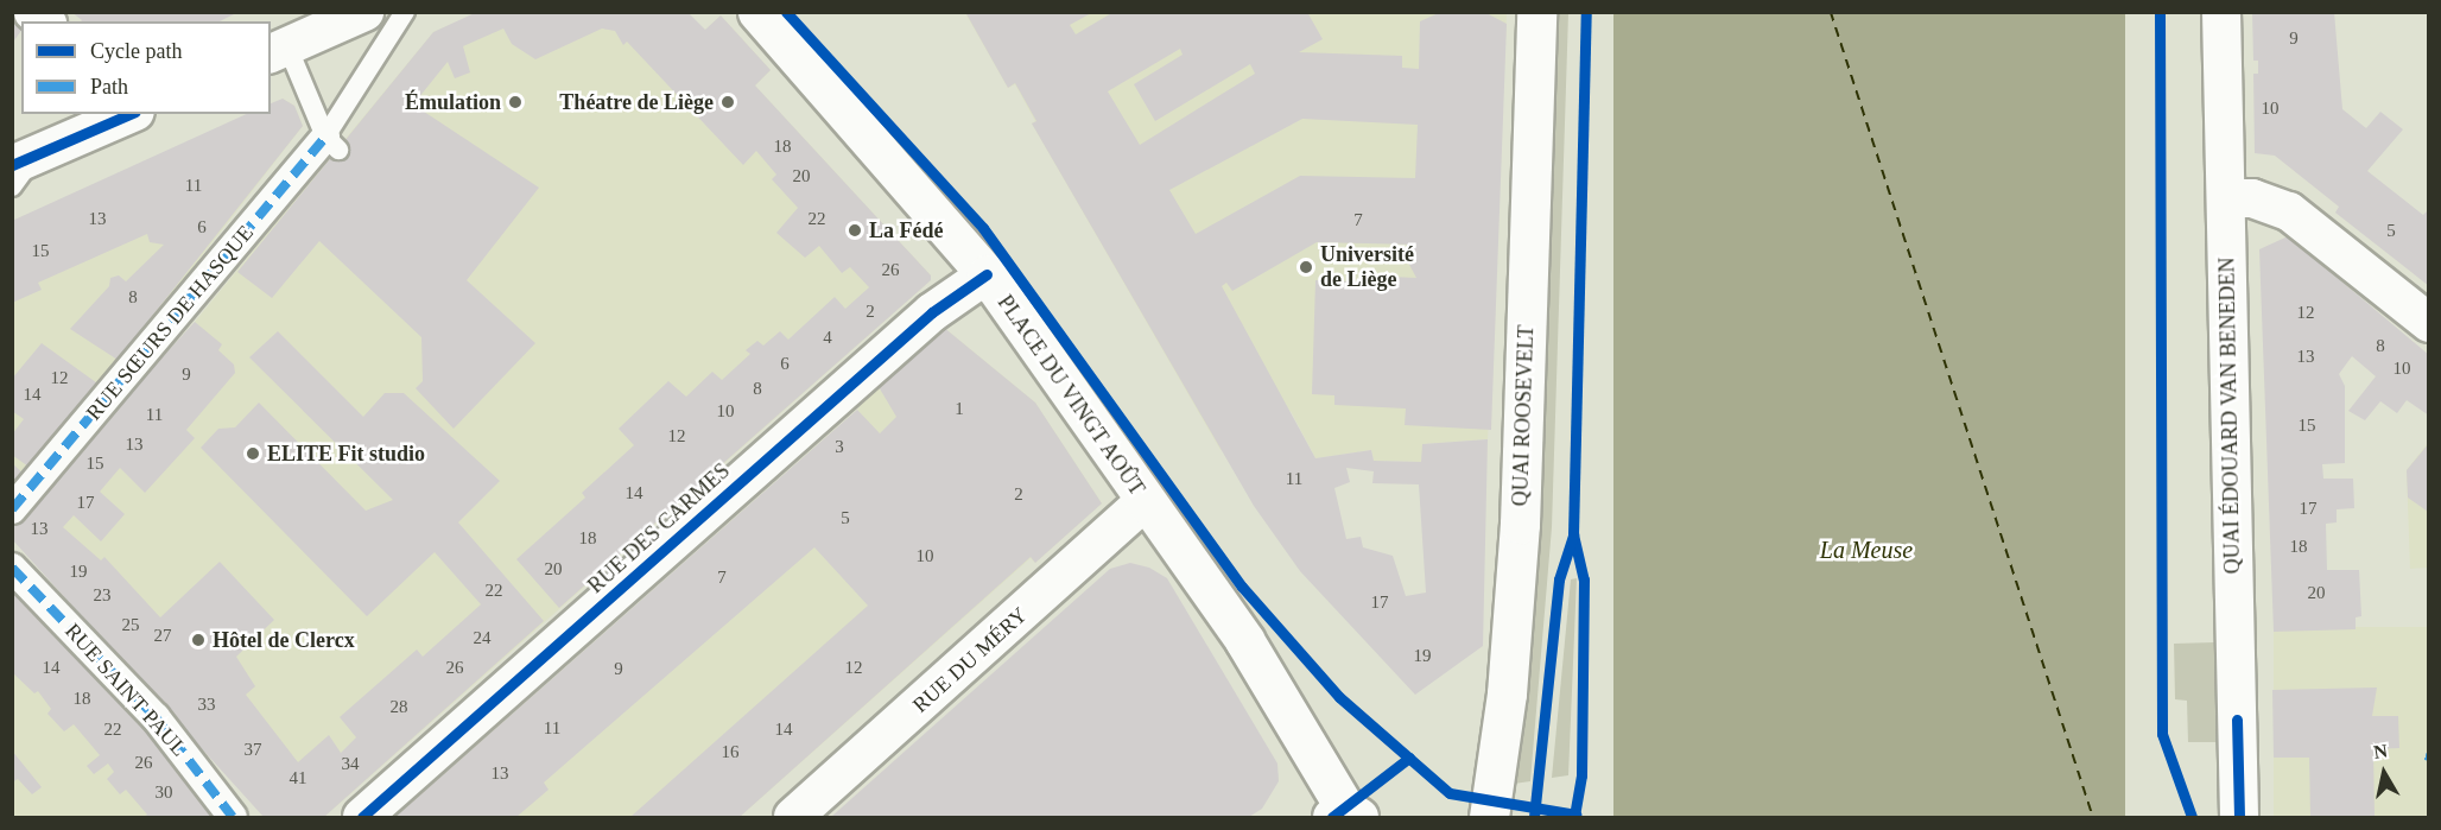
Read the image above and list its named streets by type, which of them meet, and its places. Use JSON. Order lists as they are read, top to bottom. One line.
{"streets":{"street":["RUE SŒURS DE HASQUE","PLACE DU VINGT AOÛT","QUAI ROOSEVELT","QUAI ÉDOUARD VAN BENEDEN","RUE DES CARMES","RUE DU MÉRY","RUE SAINT PAUL"]},"crossings":[["PLACE DU VINGT AOÛT","RUE DES CARMES"],["PLACE DU VINGT AOÛT","RUE DU MÉRY"]],"water":["La Meuse"],"places":["Émulation","Théatre de Liège","La Fédé","Université de Liège","ELITE Fit studio","Hôtel de Clercx"],"house_numbers":["9","10","18","20","11","13","22","7","6","5","15","26","8","2","12","4","8","13","6","10","9","12","8","14","1","10","11","15","12","13","3","15","11","14","2","17","17","5","13","18","18","10","20","19","7","22","20","23","17","25","27","24","19","14","26","12","9","18","33","28","11","22","14","37","16","26","34","13","41","30"],"legend":["Cycle path","Path"],"north":"top"}
